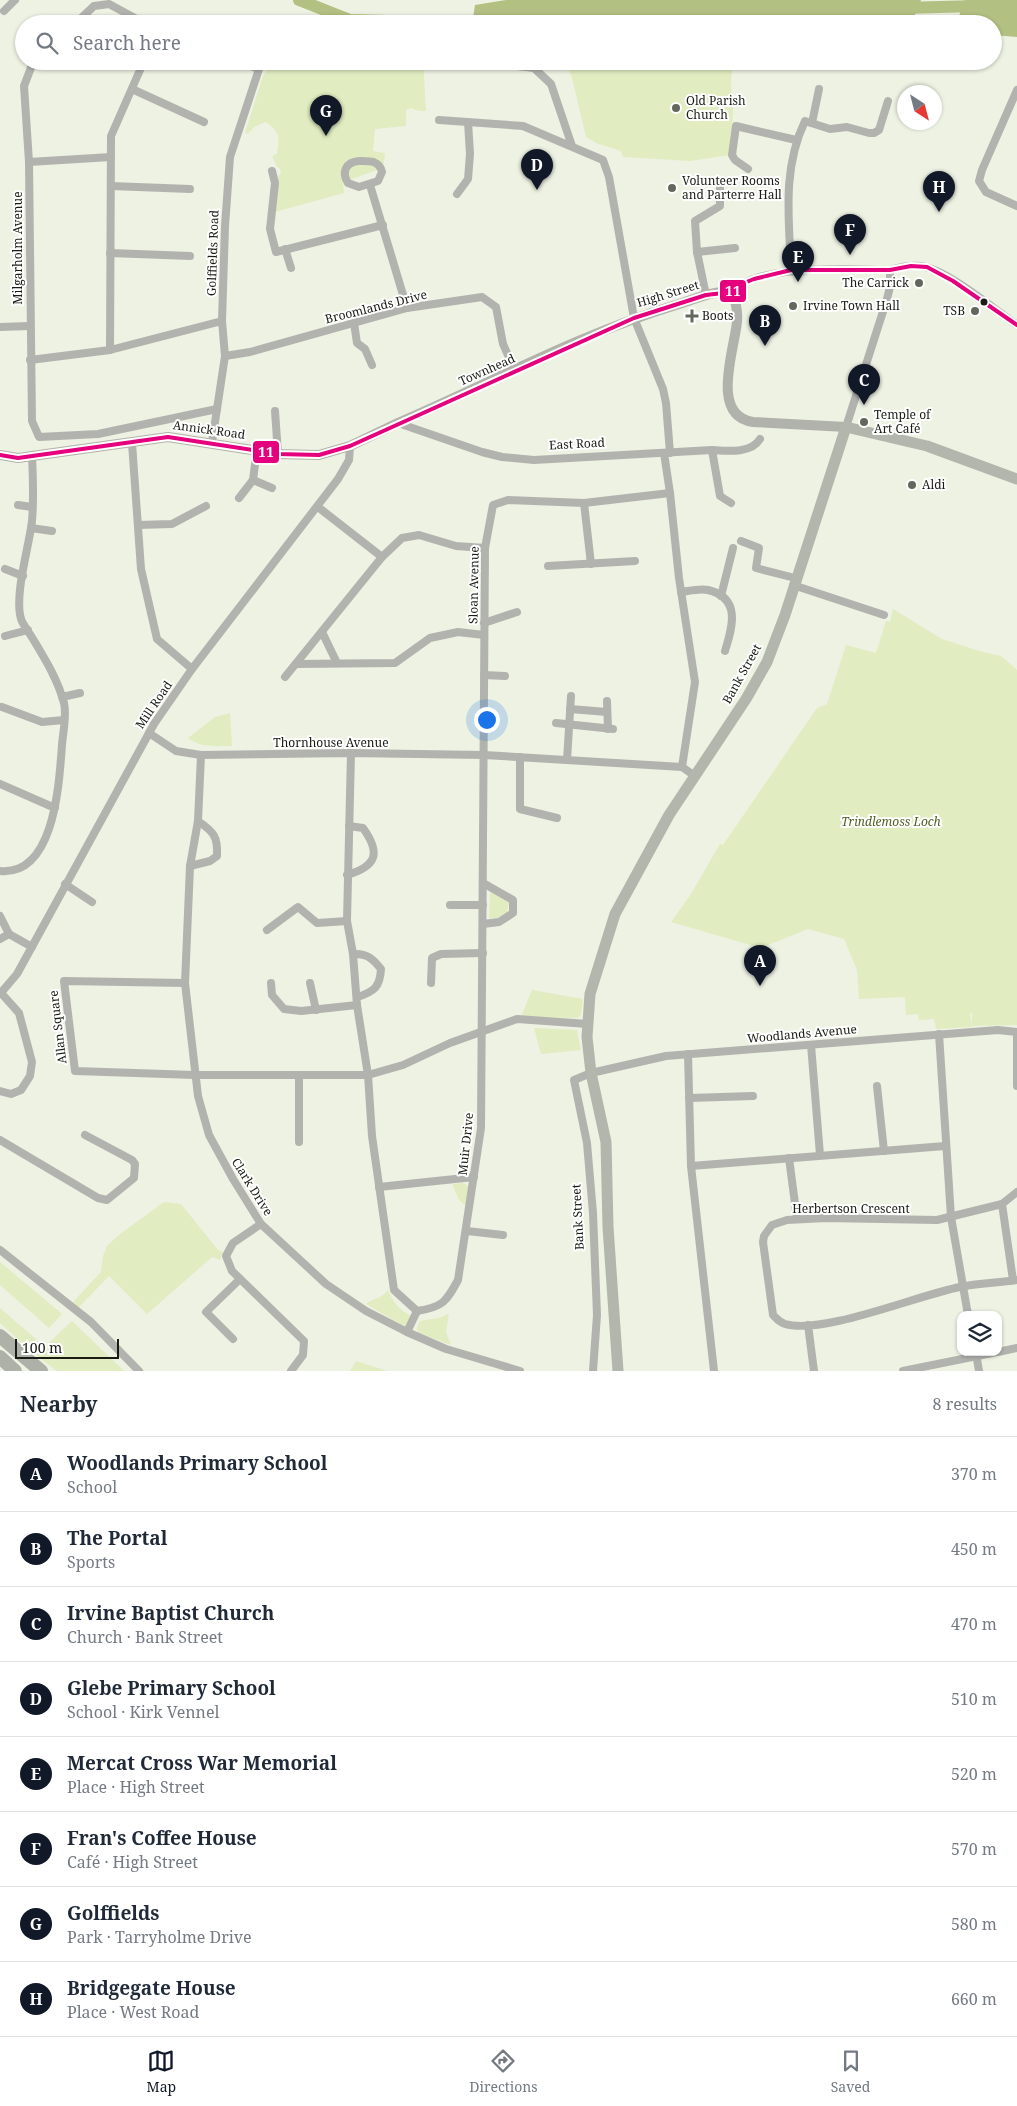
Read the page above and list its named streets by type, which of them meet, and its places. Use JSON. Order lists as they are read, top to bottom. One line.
{"streets":{"main road":["High Street","Townhead","Annick Road","Bank Street"],"street":["Milgarholm Avenue","Golffields Road","Broomlands Drive","East Road","Sloan Avenue","Mill Road","Thornhouse Avenue","Allan Square","Woodlands Avenue","Muir Drive","Clark Drive","Herbertson Crescent"]},"crossings":[["Milgarholm Avenue","Annick Road"],["Golffields Road","Broomlands Drive"],["Golffields Road","Annick Road"],["High Street","Townhead"],["High Street","Bank Street"],["Broomlands Drive","Townhead"],["Townhead","Annick Road"],["Townhead","East Road"],["Townhead","Mill Road"],["Annick Road","Mill Road"],["Sloan Avenue","Thornhouse Avenue"],["Sloan Avenue","Muir Drive"],["Bank Street","Woodlands Avenue"],["Mill Road","Thornhouse Avenue"],["Thornhouse Avenue","Muir Drive"],["Thornhouse Avenue","Clark Drive"],["Allan Square","Clark Drive"]],"parks":["Trindlemoss Loch"],"places":{"other":["Old Parish Church","Volunteer Rooms and Parterre Hall","The Carrick","Irvine Town Hall","TSB","Temple of Art Café","Aldi"],"health":["Boots"]},"lines":["transit line 11"],"scale_bar":"100 m","north":"bottom right","page":{"search":"Search here","pins":["G","D","H","F","E","B","C","A"],"scale":"100 m","heading":["Nearby","8 results"],"list":[{"mark":"A","name":"Woodlands Primary School","note":"School","value":"370 m"},{"mark":"B","name":"The Portal","note":"Sports","value":"450 m"},{"mark":"C","name":"Irvine Baptist Church","note":"Church · Bank Street","value":"470 m"},{"mark":"D","name":"Glebe Primary School","note":"School · Kirk Vennel","value":"510 m"},{"mark":"E","name":"Mercat Cross War Memorial","note":"Place · High Street","value":"520 m"},{"mark":"F","name":"Fran's Coffee House","note":"Café · High Street","value":"570 m"},{"mark":"G","name":"Golffields","note":"Park · Tarryholme Drive","value":"580 m"},{"mark":"H","name":"Bridgegate House","note":"Place · West Road","value":"660 m"}],"nav":["Map","Directions","Saved"]}}
